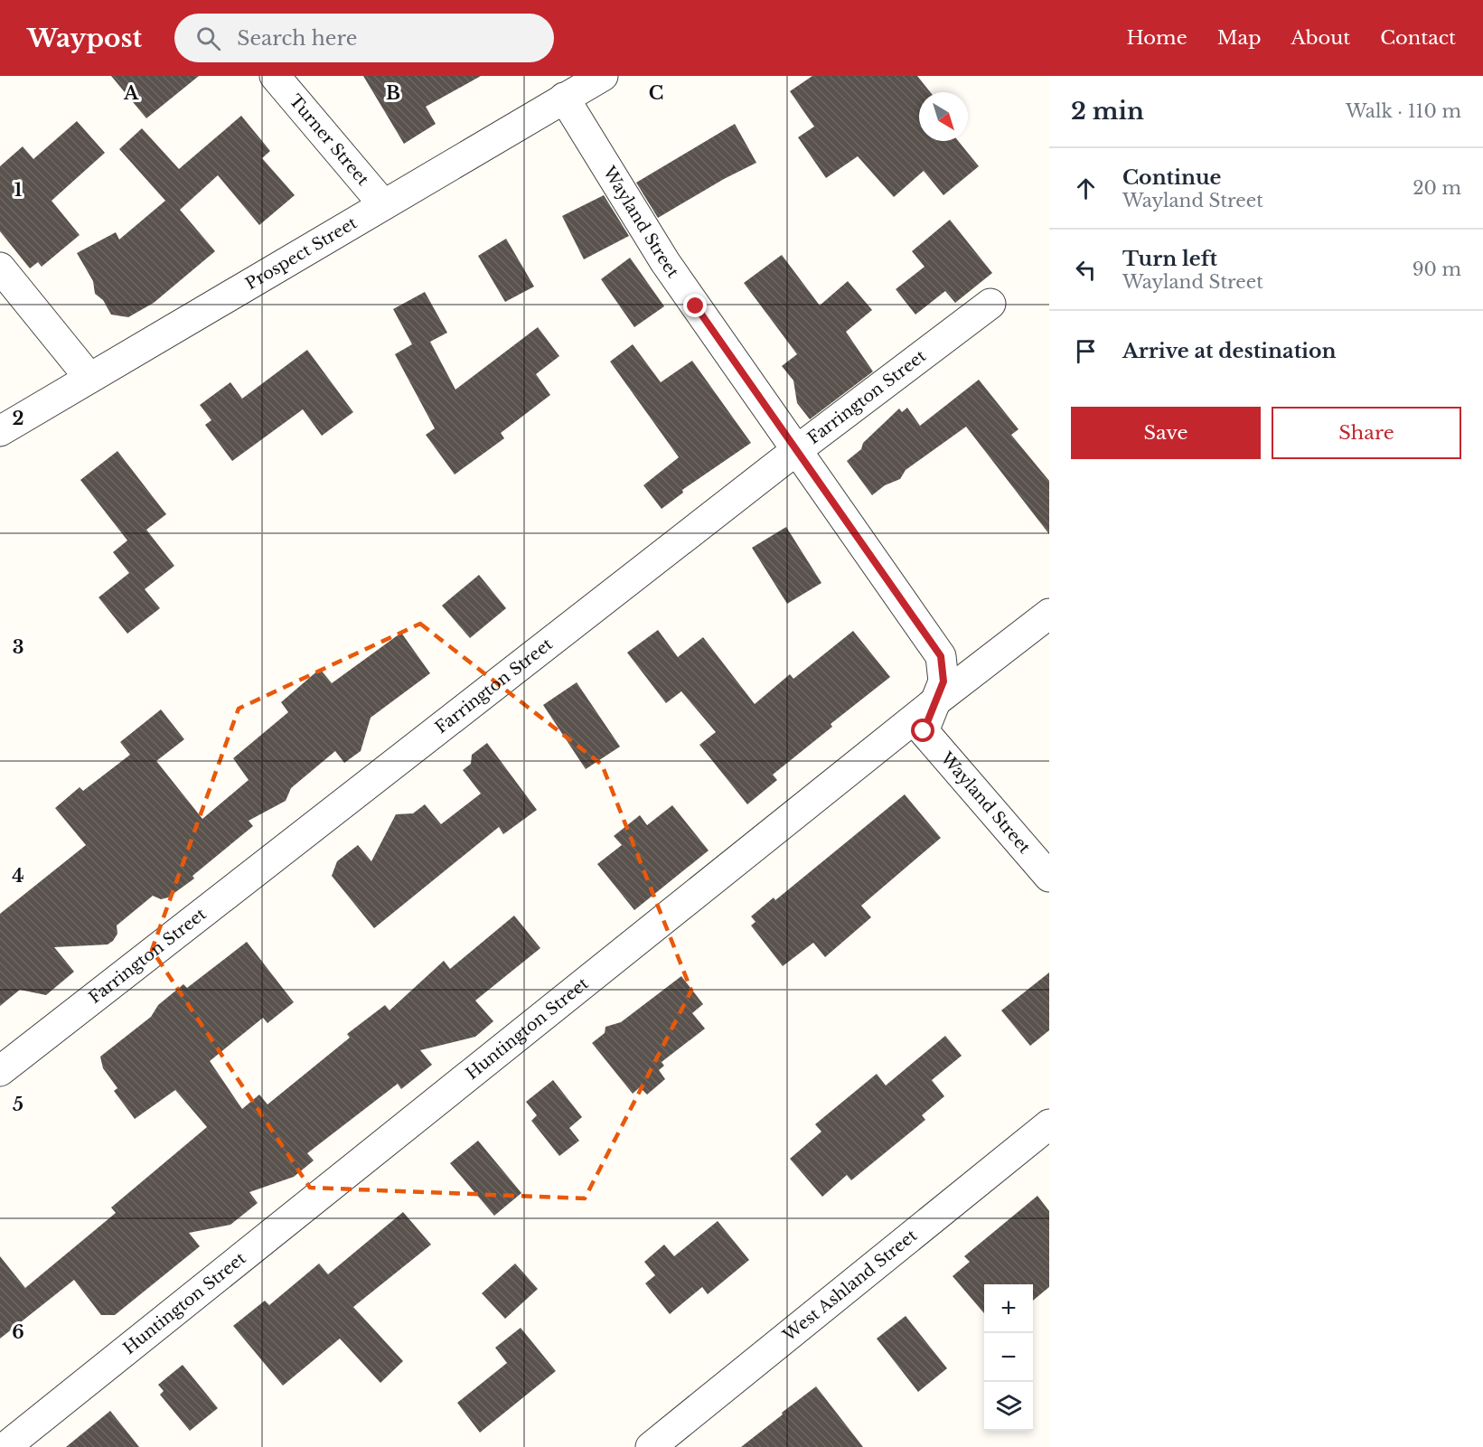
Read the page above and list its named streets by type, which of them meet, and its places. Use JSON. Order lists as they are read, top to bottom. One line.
{"streets":{"street":["Turner Street","Wayland Street","Prospect Street","Farrington Street","Huntington Street","West Ashland Street"]},"crossings":[["Turner Street","Prospect Street"],["Wayland Street","Prospect Street"],["Wayland Street","Farrington Street"],["Wayland Street","Huntington Street"]],"north":"bottom right","page":{"header":"Waypost","search":"Search here","nav":["Home","Map","About","Contact"],"heading":["2 min","Walk · 110 m"],"list":[["Continue","Wayland Street","20 m"],["Turn left","Wayland Street","90 m"],"Arrive at destination"],"buttons":["Save","Share"],"map_buttons":["+","−"]},"grid":{"columns":["A","B","C"],"rows":["1","2","3","4","5","6"]}}
